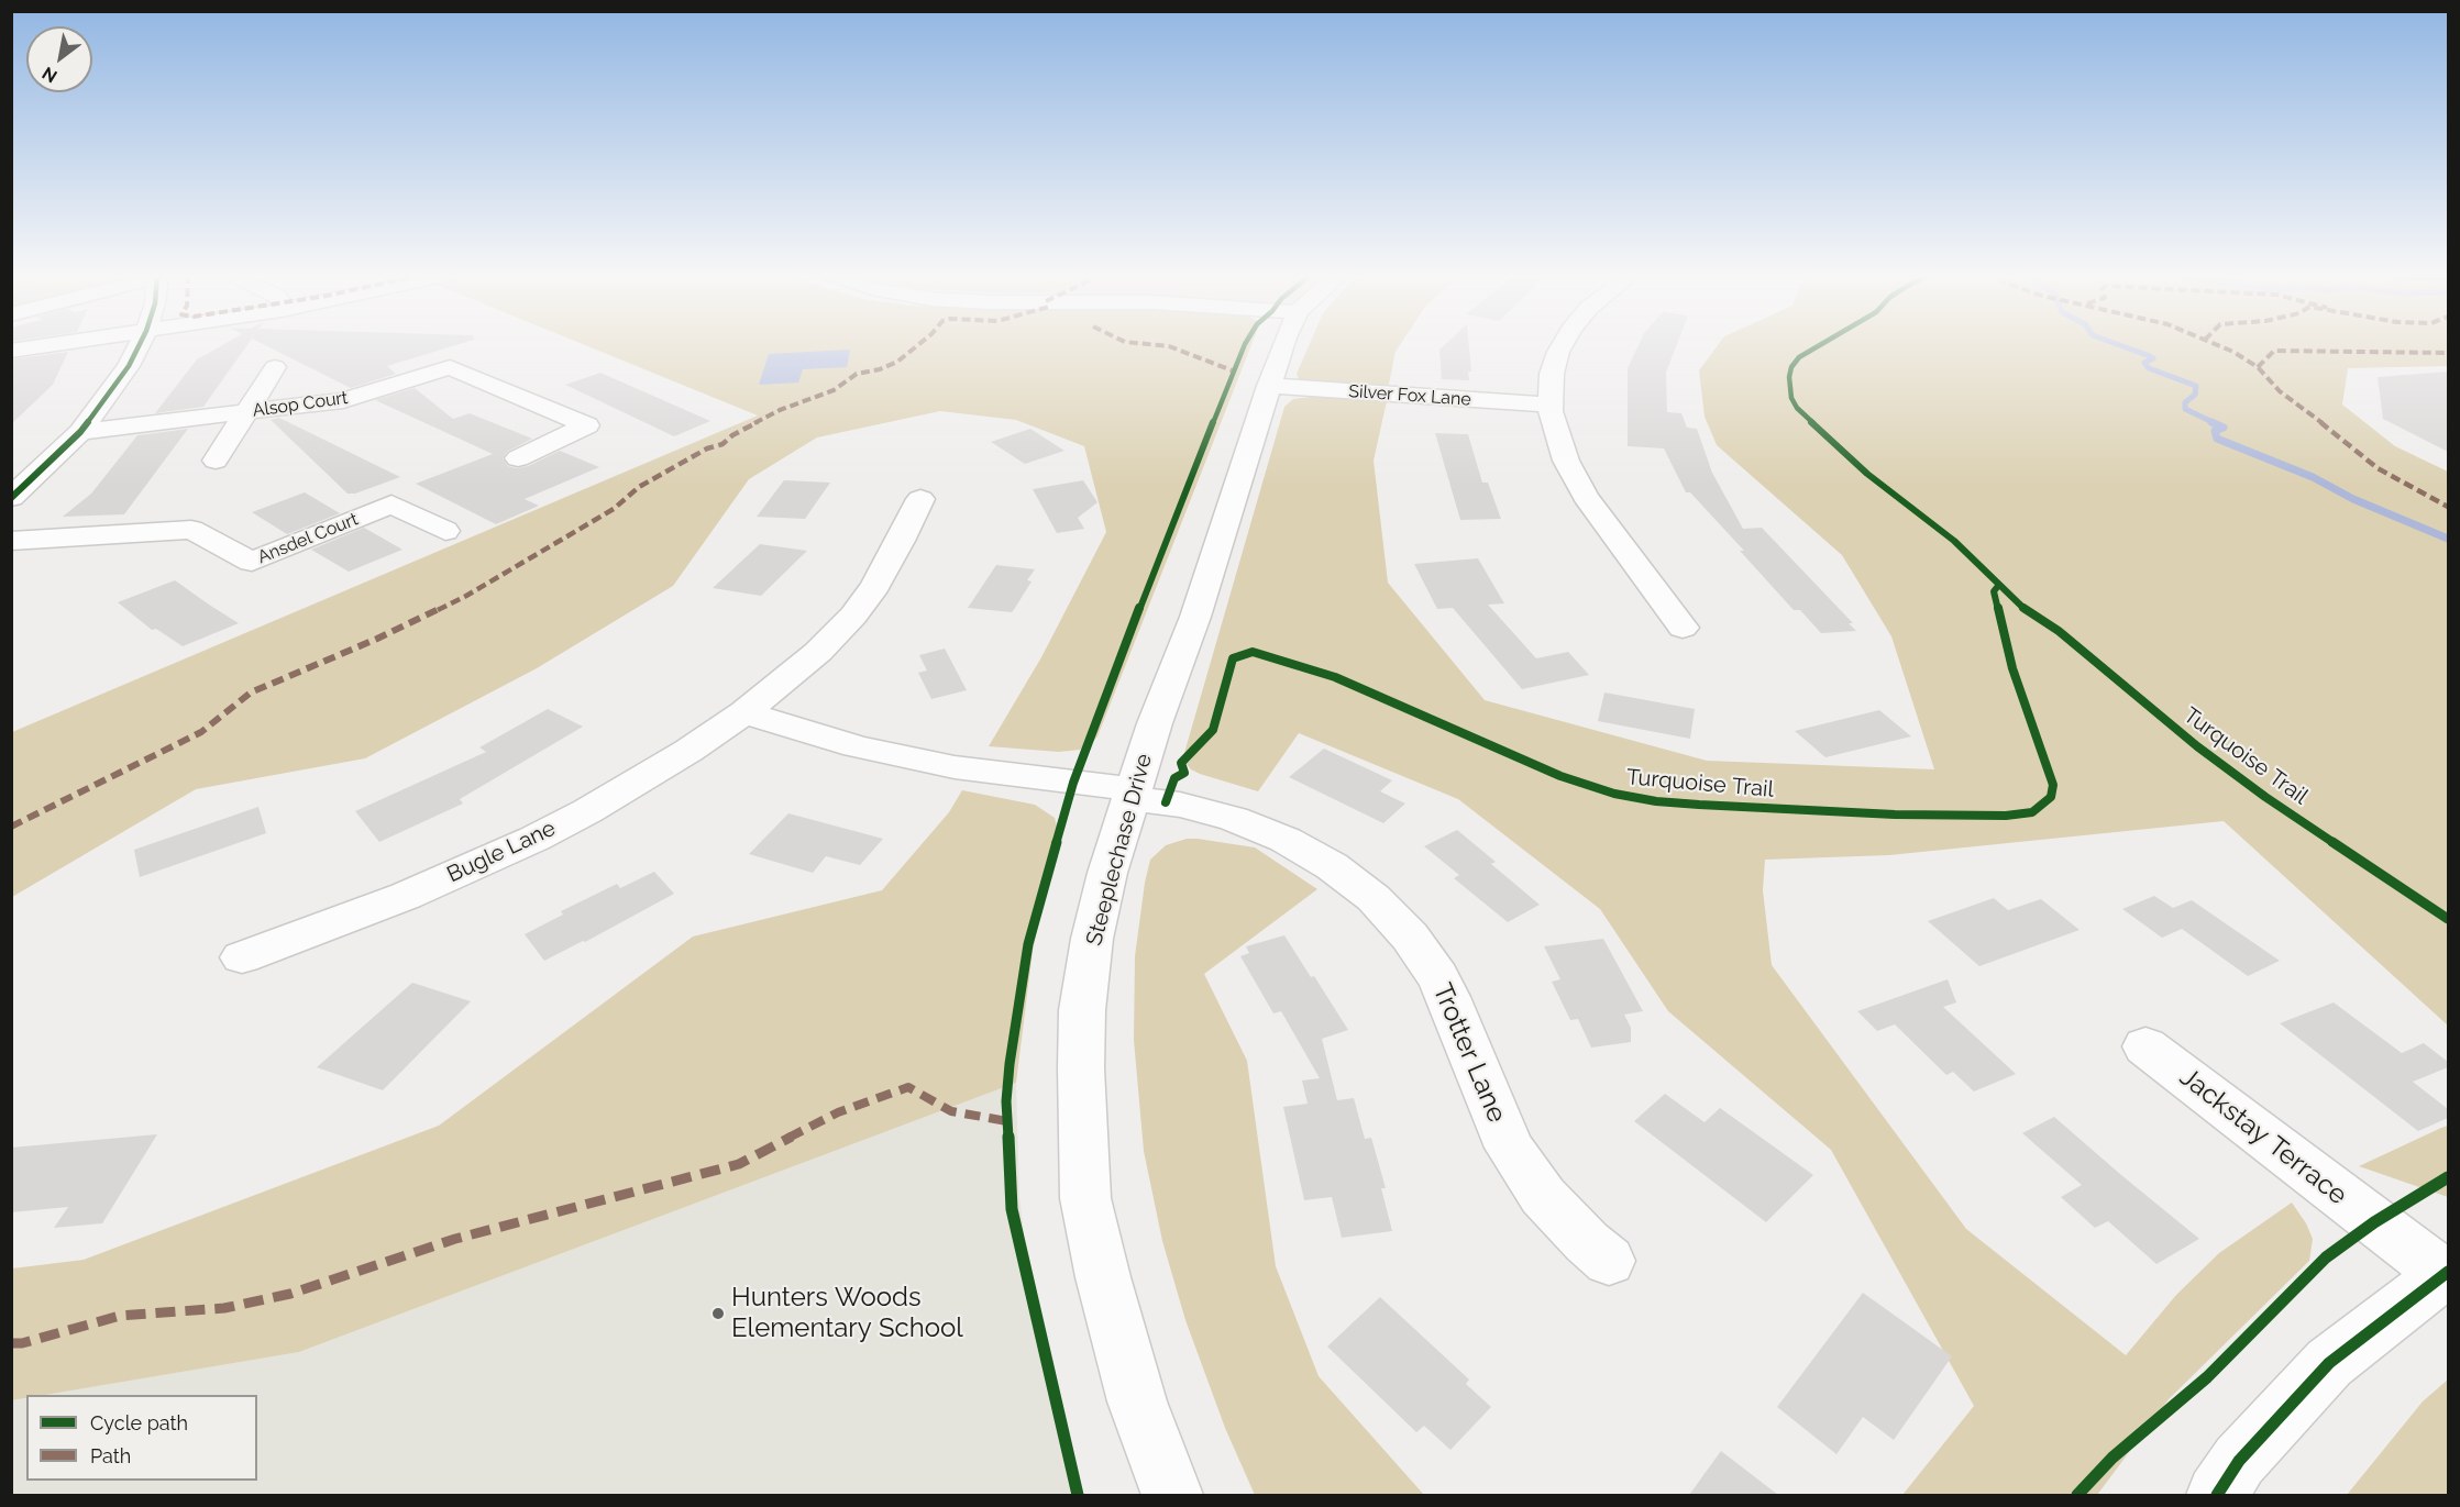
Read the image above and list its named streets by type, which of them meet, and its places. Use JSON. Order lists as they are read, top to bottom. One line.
{"streets":{"street":["Silver Fox Lane","Alsop Court","Ansdel Court","Steeplechase Drive","Bugle Lane","Trotter Lane","Jackstay Terrace"],"cycle path":["Turquoise Trail"]},"crossings":[["Silver Fox Lane","Steeplechase Drive"],["Steeplechase Drive","Trotter Lane"]],"places":["Hunters Woods Elementary School"],"legend":["Cycle path","Path"],"north":"bottom left"}
